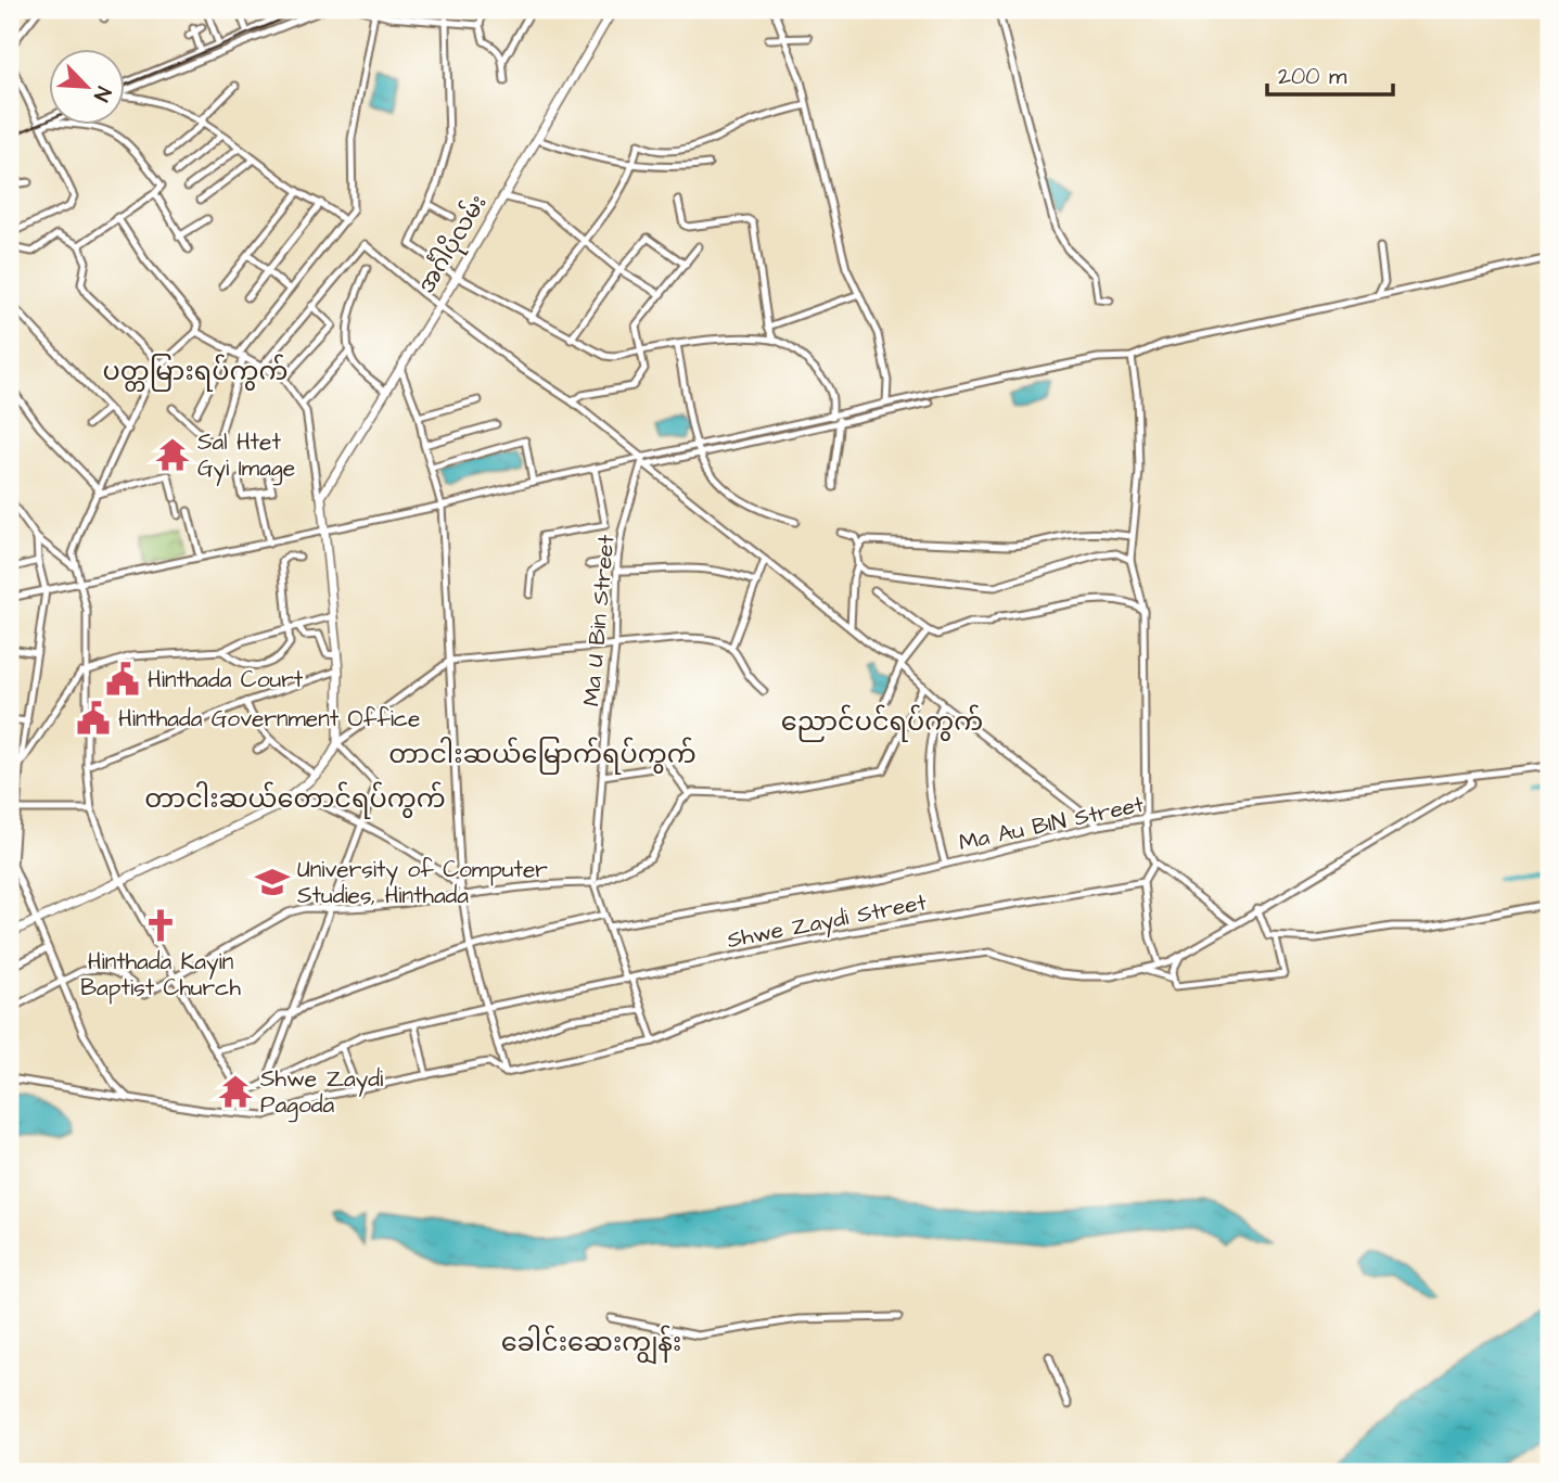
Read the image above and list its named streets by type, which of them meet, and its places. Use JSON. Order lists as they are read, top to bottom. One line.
{"streets":{"main road":["အင်္ဂါပိုလမ်း"],"street":["Ma U Bin Street","Ma Au BIN Street","Shwe Zaydi Street"]},"crossings":[["Ma U Bin Street","Ma Au BIN Street"],["Ma U Bin Street","Shwe Zaydi Street"]],"districts":["ပတ္တမြားရပ်ကွက်","ညောင်ပင်ရပ်ကွက်","တာငါးဆယ်မြောက်ရပ်ကွက်","တာငါးဆယ်တောင်ရပ်ကွက်","ခေါင်းဆေးကျွန်း"],"places":{"temple":["Sal Htet Gyi Image","Shwe Zaydi Pagoda"],"public building":["Hinthada Court","Hinthada Government Office"],"school or university":["University of Computer Studies, Hinthada"],"church":["Hinthada Kayin Baptist Church"]},"scale_bar":"200 m","north":"bottom right"}
